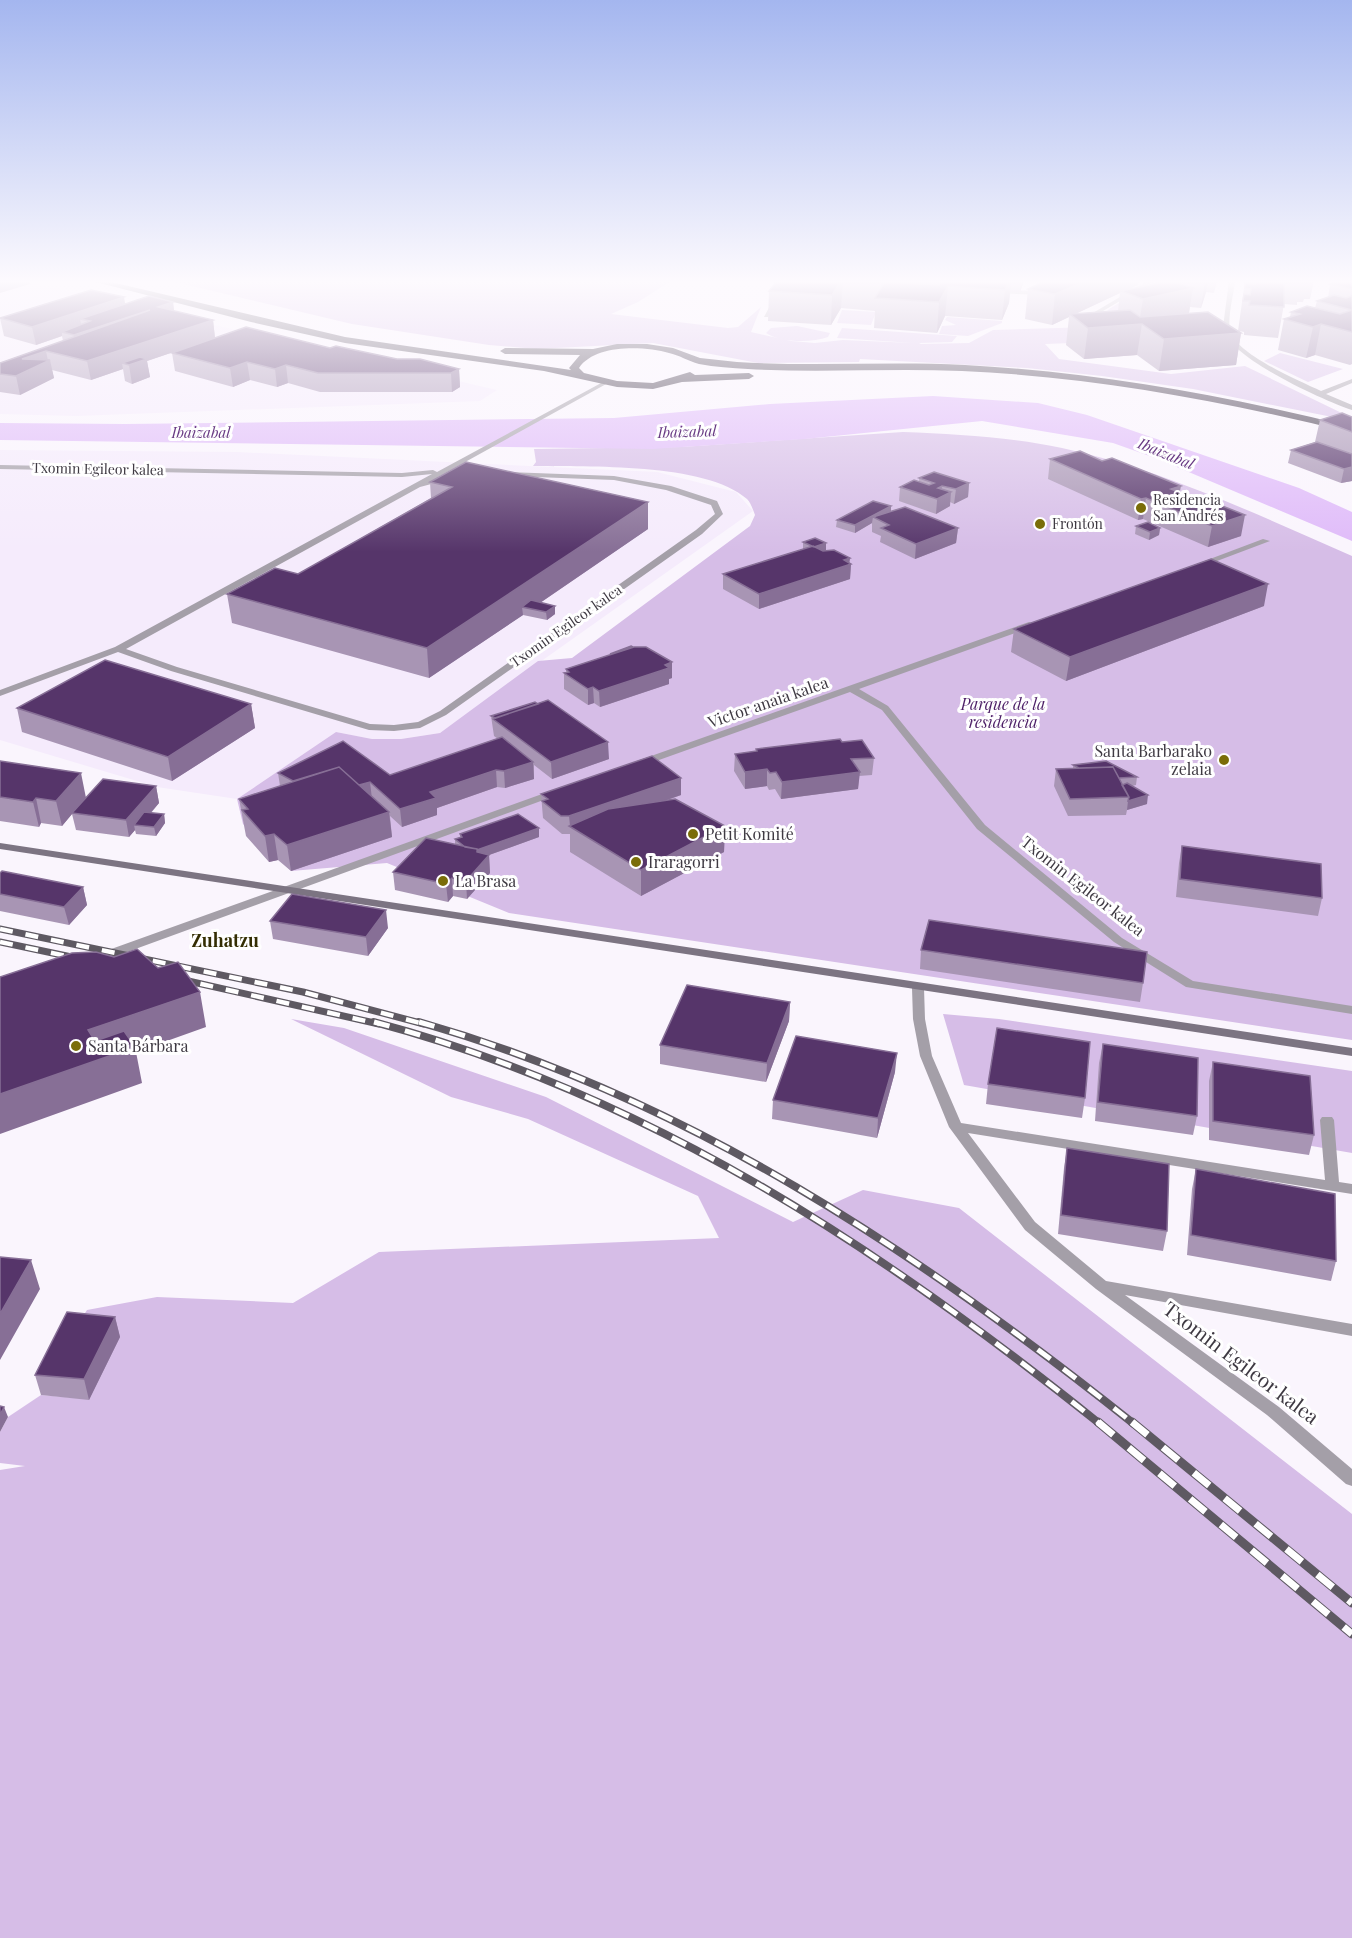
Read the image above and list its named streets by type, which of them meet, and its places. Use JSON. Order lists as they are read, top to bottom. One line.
{"streets":{"street":["Txomin Egileor kalea","Victor anaia kalea"]},"crossings":[["Txomin Egileor kalea","Victor anaia kalea"]],"districts":["Zuhatzu"],"water":["Ibaizabal"],"parks":["Parque de la residencia"],"places":["Residencia San Andrés","Frontón","Santa Barbarako zelaia","Petit Komité","Iraragorri","La Brasa","Santa Bárbara"]}
